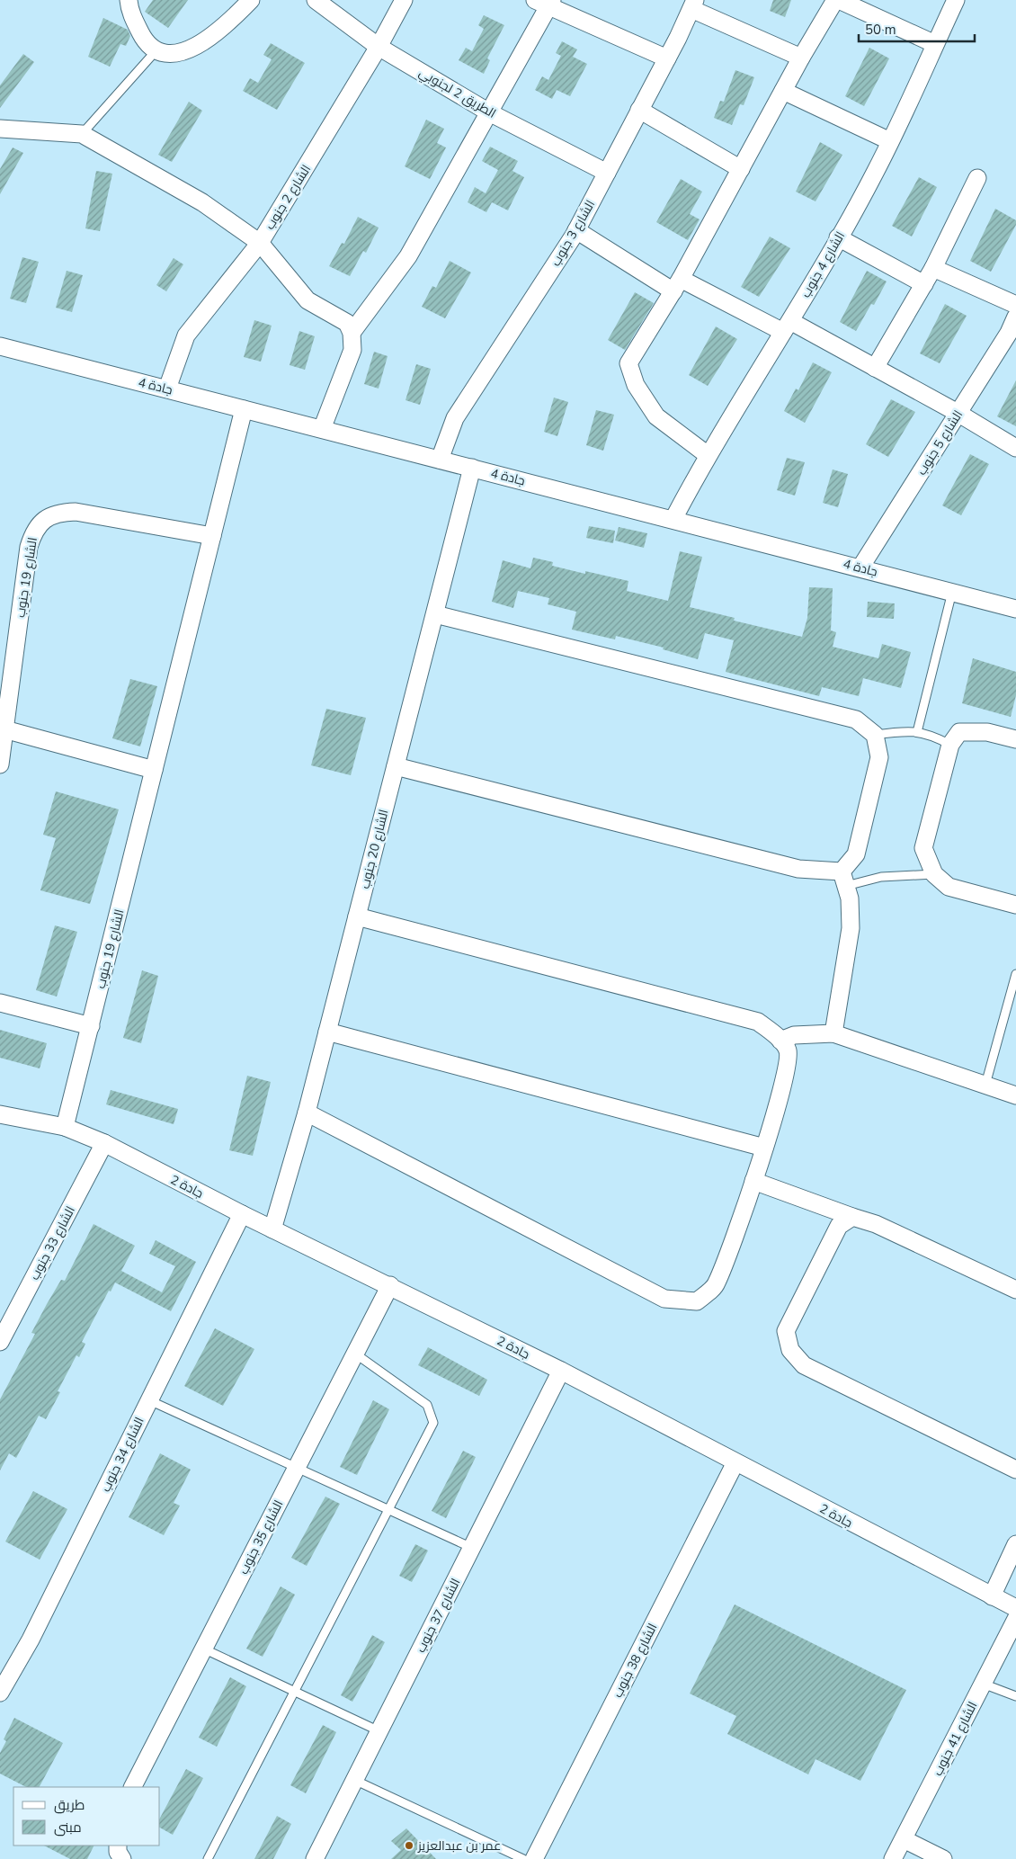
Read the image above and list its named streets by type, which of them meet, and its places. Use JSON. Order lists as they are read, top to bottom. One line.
{"streets":{"street":["الطريق 2 لجنوبي","الشارع 2 جنوب","الشارع 3 جنوب","الشارع 4 جنوب","جادة 4","الشارع 5 جنوب","الشارع 19 جنوب","الشارع 20 جنوب","جادة 2","الشارع 33 جنوب","الشارع 34 جنوب","الشارع 35 جنوب","الشارع 37 جنوب","الشارع 38 جنوب","الشارع 41 جنوب"]},"crossings":[["الطريق 2 لجنوبي","الشارع 2 جنوب"],["الطريق 2 لجنوبي","الشارع 3 جنوب"],["الشارع 2 جنوب","جادة 4"],["الشارع 3 جنوب","جادة 4"],["الشارع 4 جنوب","جادة 4"],["جادة 4","الشارع 5 جنوب"],["جادة 4","الشارع 19 جنوب"],["جادة 4","الشارع 20 جنوب"],["الشارع 19 جنوب","جادة 2"],["الشارع 20 جنوب","جادة 2"],["جادة 2","الشارع 33 جنوب"],["جادة 2","الشارع 34 جنوب"],["جادة 2","الشارع 35 جنوب"],["جادة 2","الشارع 37 جنوب"],["جادة 2","الشارع 38 جنوب"]],"places":["عمر بن عبدالعزيز"],"legend":["طريق","مبنى"],"scale_bar":"50 m"}
